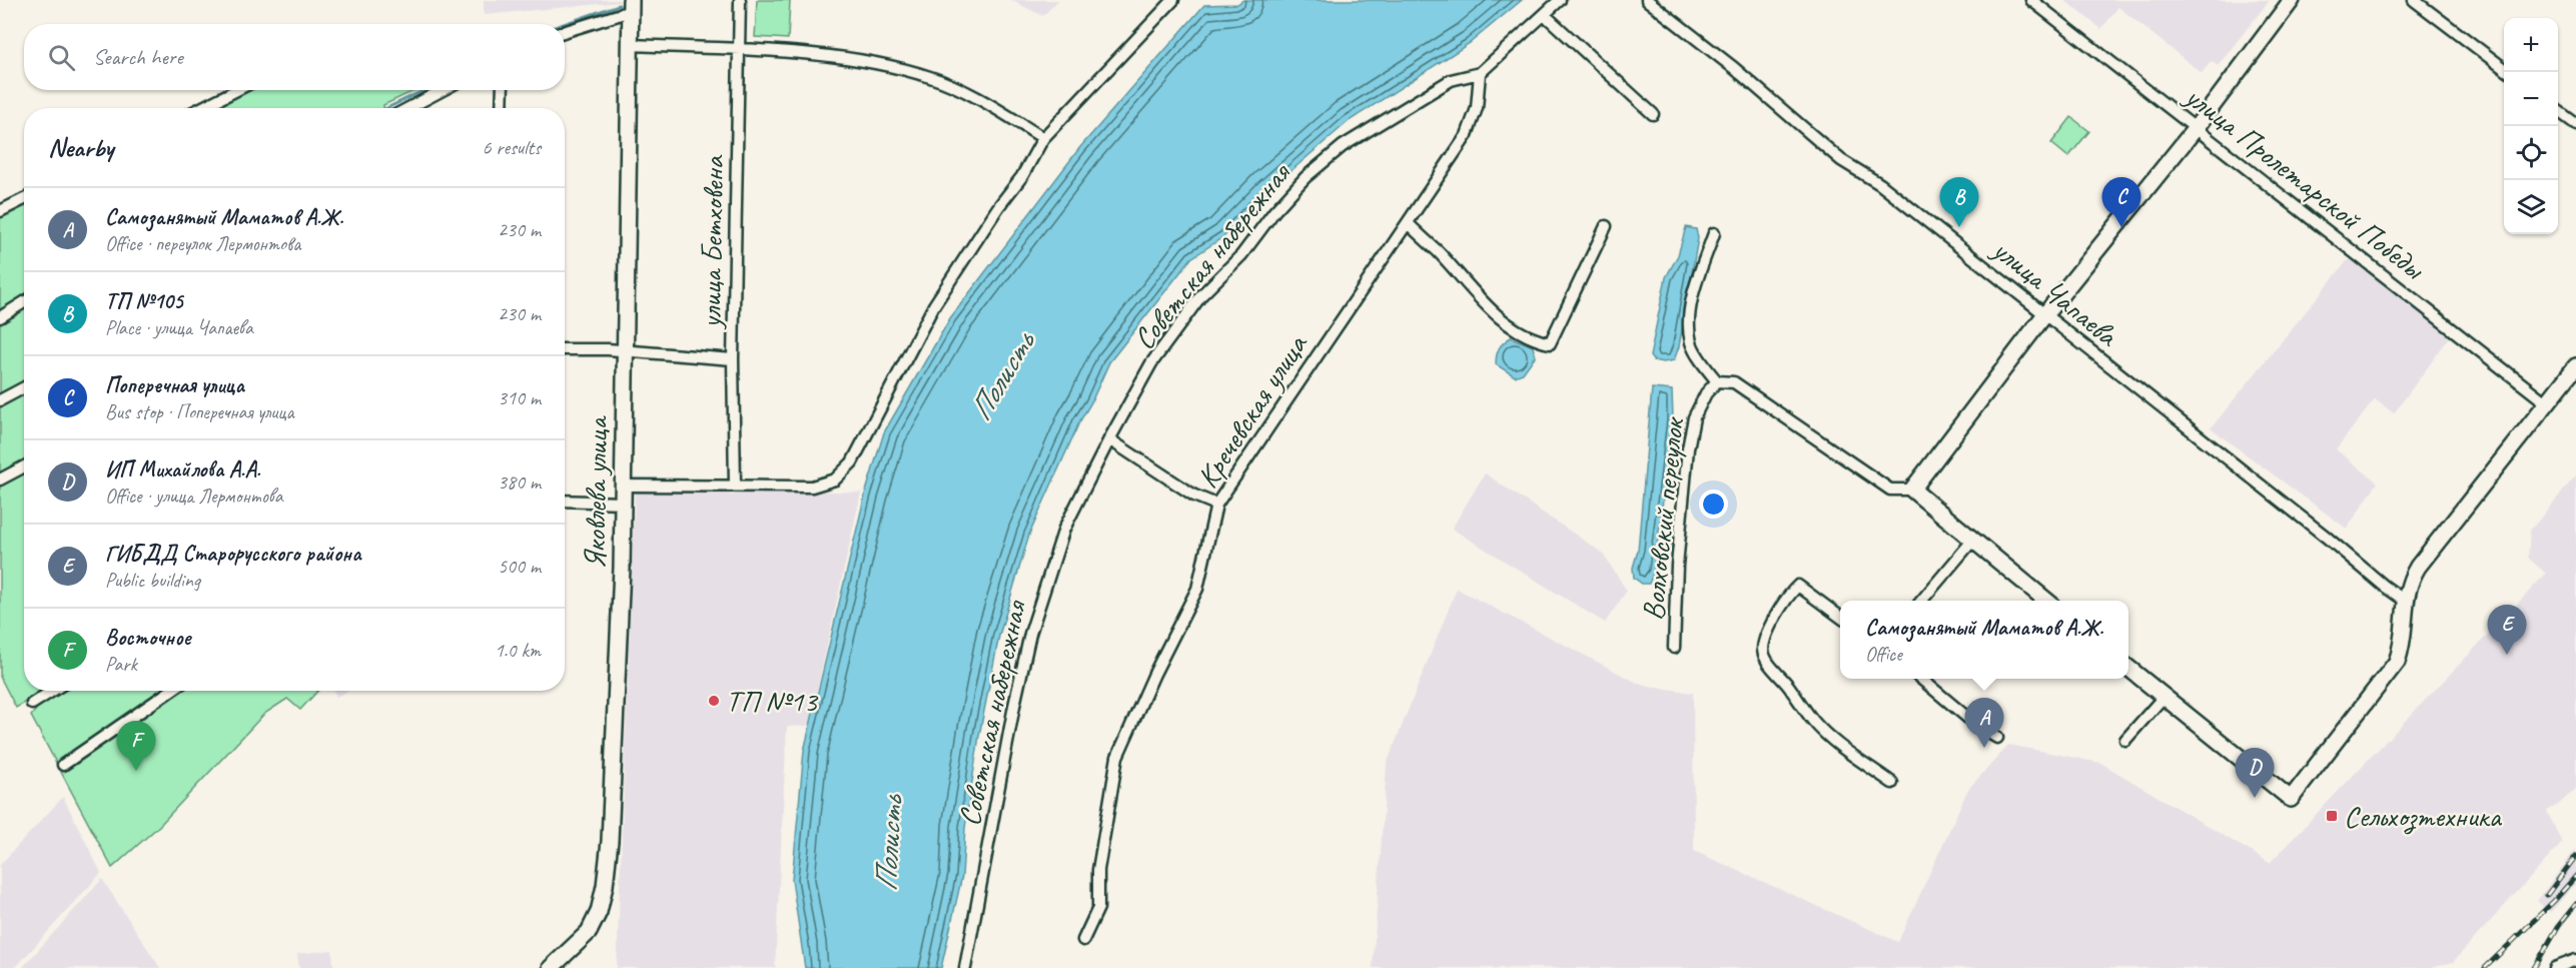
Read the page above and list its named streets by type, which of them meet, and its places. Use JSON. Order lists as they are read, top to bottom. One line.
{"streets":{"street":["улица Пролетарской Победы","улица Бетховена","Советская набережная","улица Чапаева","Кречевская улица","Яковлева улица","Волховский переулок"]},"crossings":[["Советская набережная","Кречевская улица"]],"water":["Полисть"],"places":{"other":["ТП №13"],"transit":["Сельхозтехника"]},"page":{"map_buttons":["+","−"],"search":"Search here","heading":["Nearby","6 results"],"pins":["B","C","E","A","F","D"],"list":[{"mark":"A","name":"Самозанятый Маматов А.Ж.","note":"Office · переулок Лермонтова","value":"230 m"},{"mark":"B","name":"ТП №105","note":"Place · улица Чапаева","value":"230 m"},{"mark":"C","name":"Поперечная улица","note":"Bus stop · Поперечная улица","value":"310 m"},{"mark":"D","name":"ИП Михайлова А.А.","note":"Office · улица Лермонтова","value":"380 m"},{"mark":"E","name":"ГИБДД Старорусского района","note":"Public building","value":"500 m"},{"mark":"F","name":"Восточное","note":"Park","value":"1.0 km"}],"popup":["Самозанятый Маматов А.Ж.","Office"]}}
